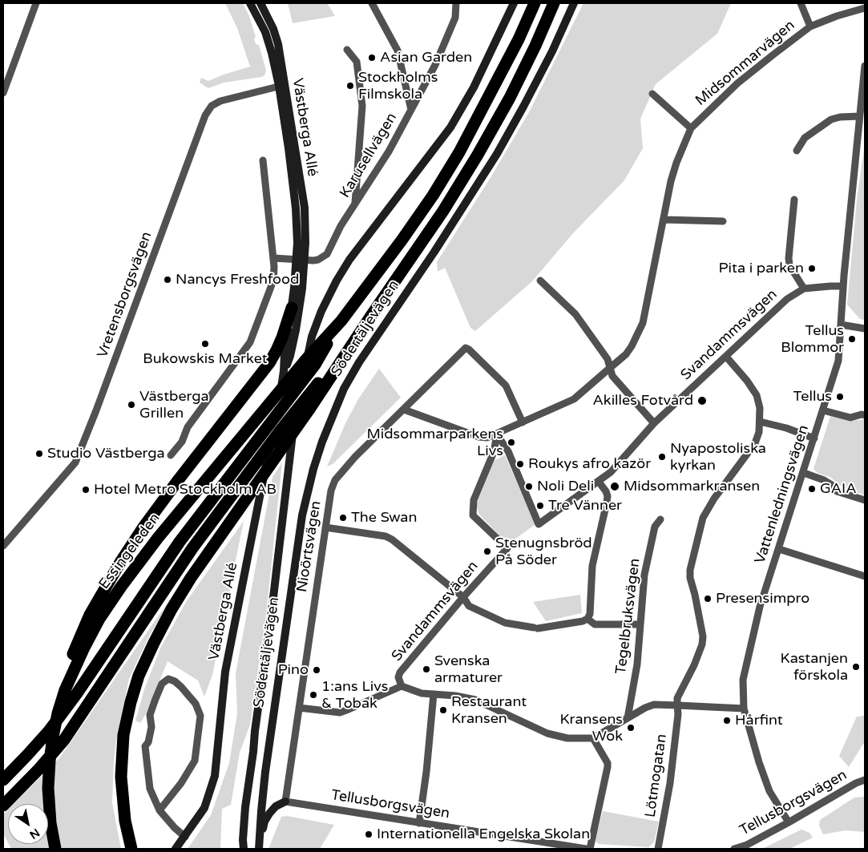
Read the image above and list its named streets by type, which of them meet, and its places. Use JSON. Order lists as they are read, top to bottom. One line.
{"streets":{"highway":["Södertäljevägen","Essingeleden"],"main road":["Västberga Allé"],"street":["Midsommarvägen","Karusellvägen","Vretensborgsvägen","Svandammsvägen","Vattenledningsvägen","Nioörtsvägen","Tegelbruksvägen","Lötmogatan","Tellusborgsvägen"]},"crossings":[["Midsommarvägen","Svandammsvägen"],["Midsommarvägen","Nioörtsvägen"],["Västberga Allé","Karusellvägen"],["Västberga Allé","Vretensborgsvägen"],["Södertäljevägen","Essingeleden"],["Svandammsvägen","Vattenledningsvägen"],["Svandammsvägen","Nioörtsvägen"],["Vattenledningsvägen","Tellusborgsvägen"],["Nioörtsvägen","Tellusborgsvägen"]],"places":["Asian Garden","Stockholms Filmskola","Pita i parken","Nancys Freshfood","Tellus Blommor","Bukowskis Market","Tellus","Akilles Fotvård","Västberga Grillen","Midsommarparkens Livs","Studio Västberga","Nyapostoliska kyrkan","Roukys afro kazör","Noli Deli","Midsommarkransen","GAIA","Hotel Metro Stockholm AB","Tre Vänner","The Swan","Stenugnsbröd På Söder","Presensimpro","Kastanjen förskola","Svenska armaturer","Pino","1:ans Livs & Tobak","Restaurant Kransen","Hårfint","Kransens Wok","Internationella Engelska Skolan"],"north":"bottom right"}
